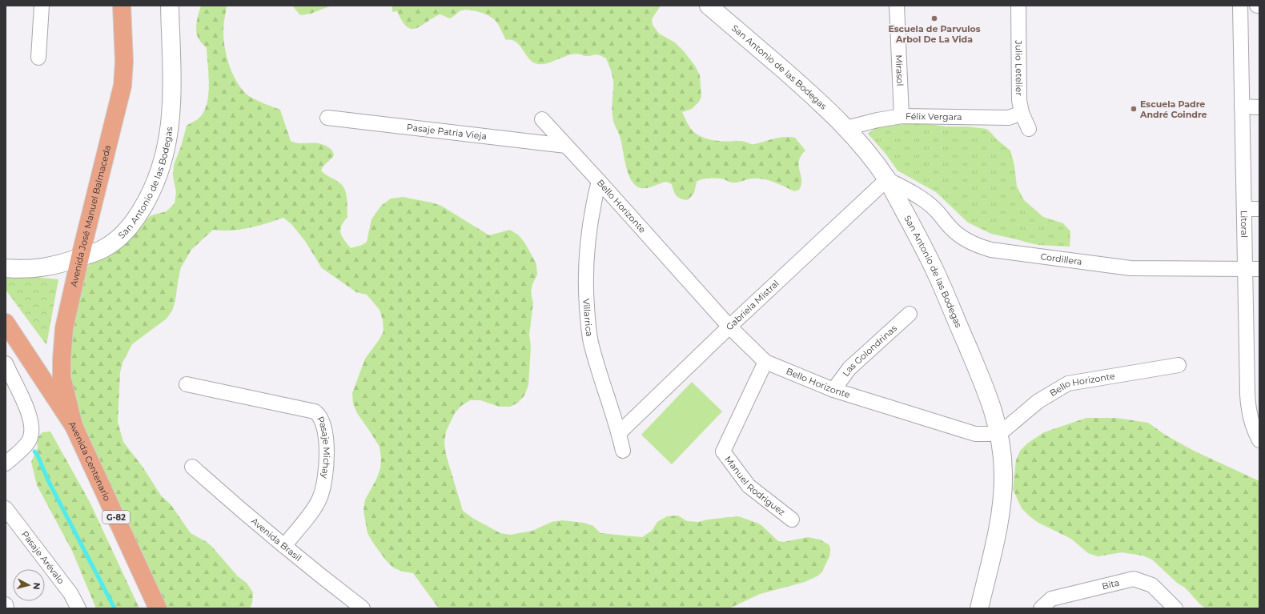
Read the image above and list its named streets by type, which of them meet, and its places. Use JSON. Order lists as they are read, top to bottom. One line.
{"streets":{"main road":["Avenida José Manuel Balmaceda","Avenida Centenario","G-82"],"street":["San Antonio de las Bodegas","Julio Letelier","Mirasol","Félix Vergara","Pasaje Patria Vieja","Bello Horizonte","Litoral","Cordillera","Gabriela Mistral","Villarrica","Las Golondrinas","Pasaje Michay","Manuel Rodriguez","Avenida Brasil","Pasaje Arévalo","Bita"]},"crossings":[["San Antonio de las Bodegas","Félix Vergara"],["San Antonio de las Bodegas","Bello Horizonte"],["San Antonio de las Bodegas","Avenida José Manuel Balmaceda"],["San Antonio de las Bodegas","Cordillera"],["San Antonio de las Bodegas","Gabriela Mistral"],["Julio Letelier","Félix Vergara"],["Mirasol","Félix Vergara"],["Pasaje Patria Vieja","Bello Horizonte"],["Bello Horizonte","Gabriela Mistral"],["Bello Horizonte","Villarrica"],["Bello Horizonte","Las Golondrinas"],["Bello Horizonte","Manuel Rodriguez"],["Avenida José Manuel Balmaceda","Avenida Centenario"],["Litoral","Cordillera"],["Cordillera","Gabriela Mistral"],["Gabriela Mistral","Villarrica"],["Pasaje Michay","Avenida Brasil"]],"places":["Escuela de Parvulos Arbol De La Vida","Escuela Padre André Coindre"],"north":"right"}
